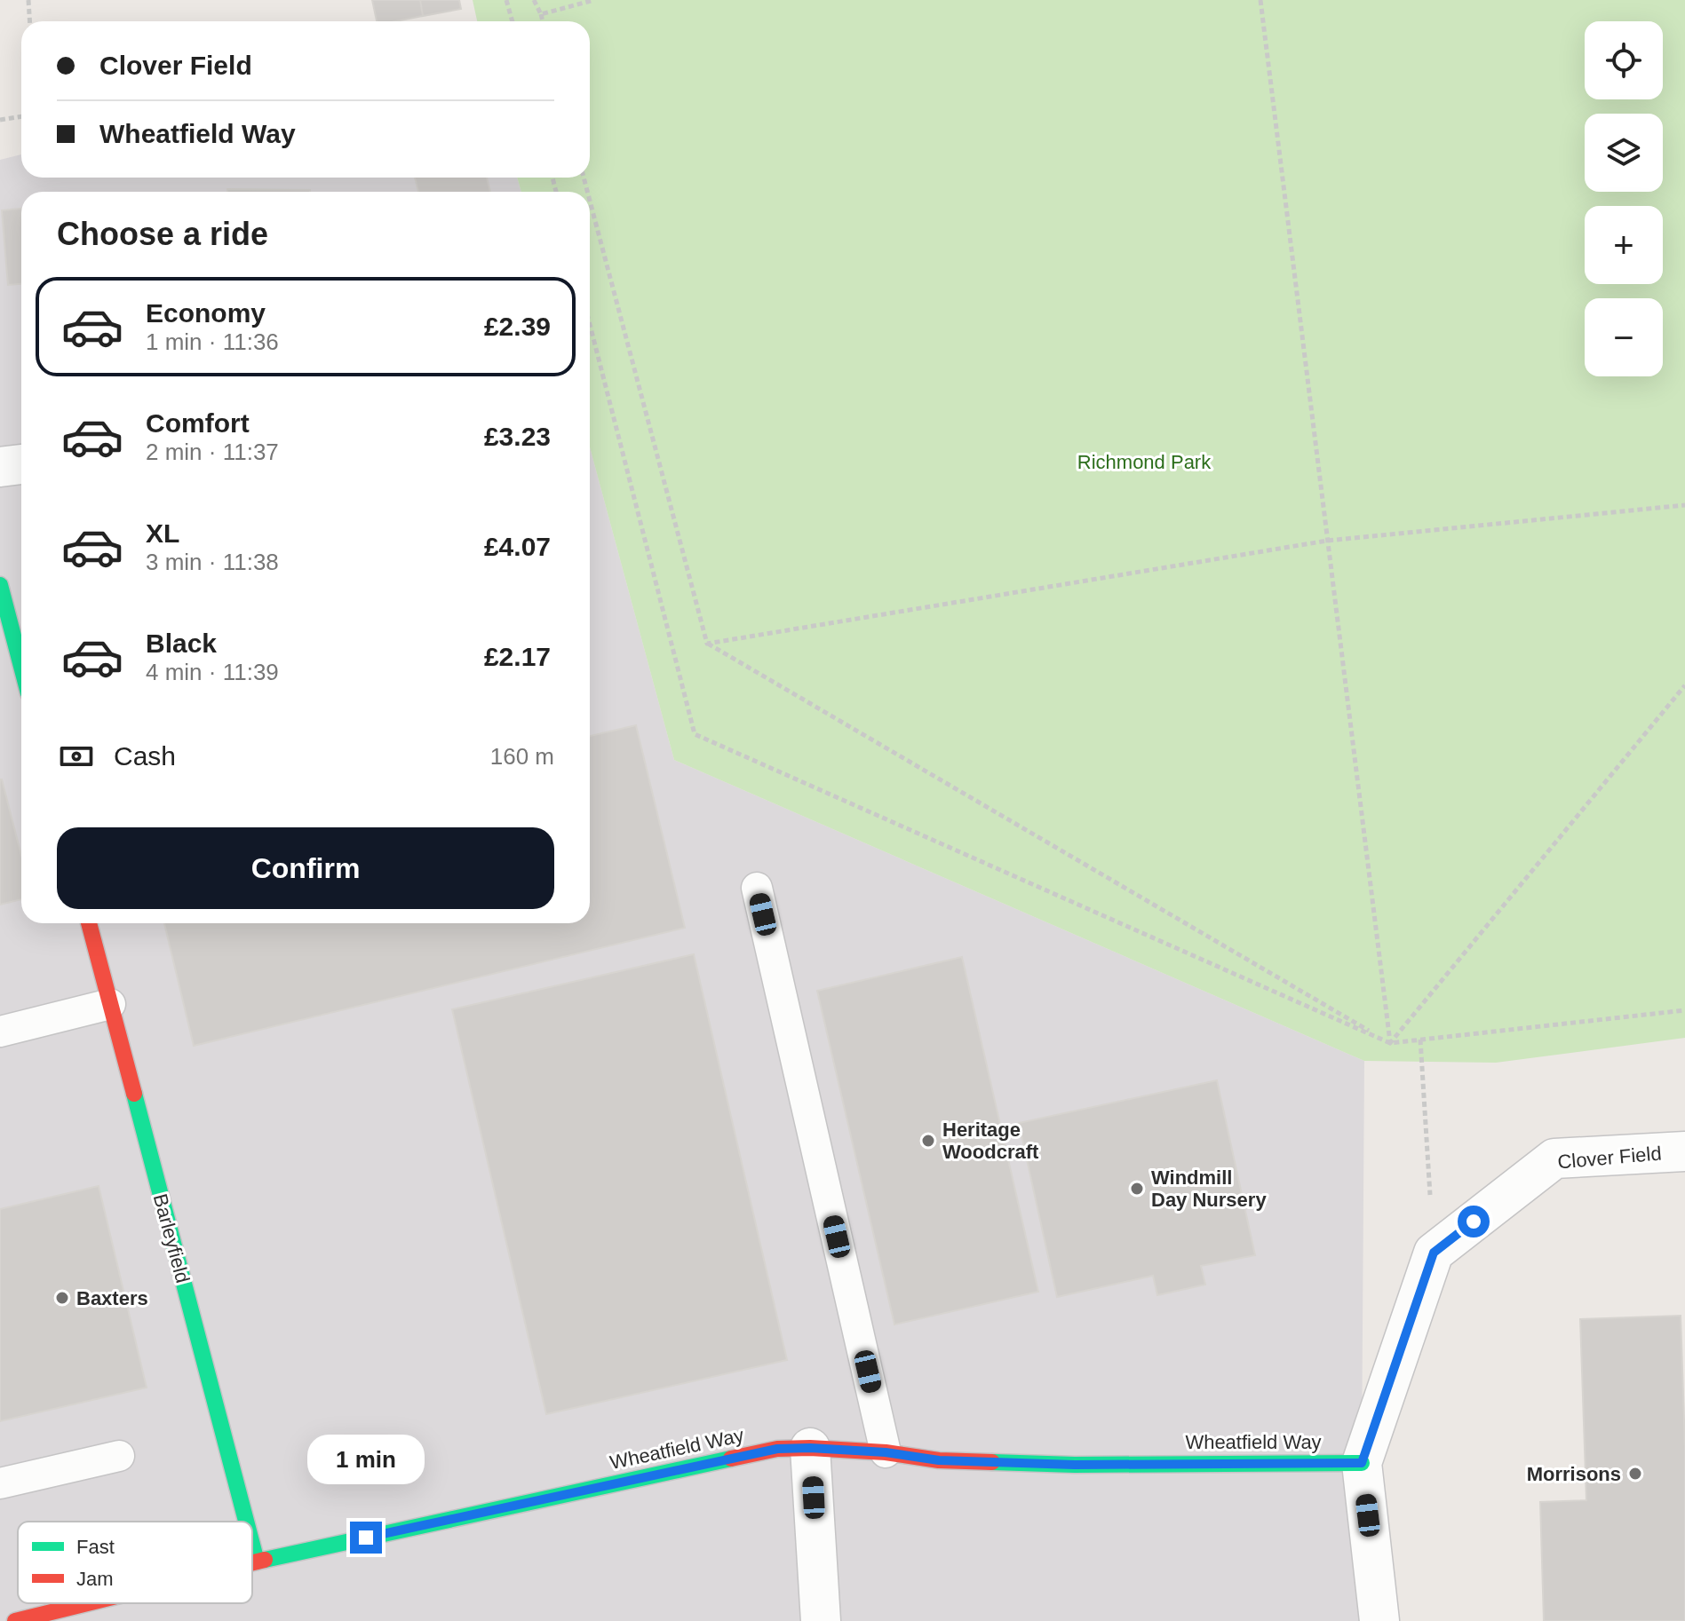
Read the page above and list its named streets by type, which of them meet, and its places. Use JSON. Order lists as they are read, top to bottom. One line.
{"streets":{"street":["Clover Field","Barleyfield","Wheatfield Way"]},"crossings":[["Barleyfield","Wheatfield Way"]],"parks":["Richmond Park"],"places":["Heritage Woodcraft","Windmill Day Nursery","Baxters","Morrisons"],"legend":["Fast","Jam"],"page":{"map_buttons":["+","−"],"banner":["Clover Field","Wheatfield Way"],"heading":"Choose a ride","list":[{"name":"Economy","note":"1 min · 11:36","value":"£2.39"},{"name":"Comfort","note":"2 min · 11:37","value":"£3.23"},{"name":"XL","note":"3 min · 11:38","value":"£4.07"},{"name":"Black","note":"4 min · 11:39","value":"£2.17"}],"pay":["Cash","160 m"],"buttons":"Confirm","bubble":"1 min"}}
